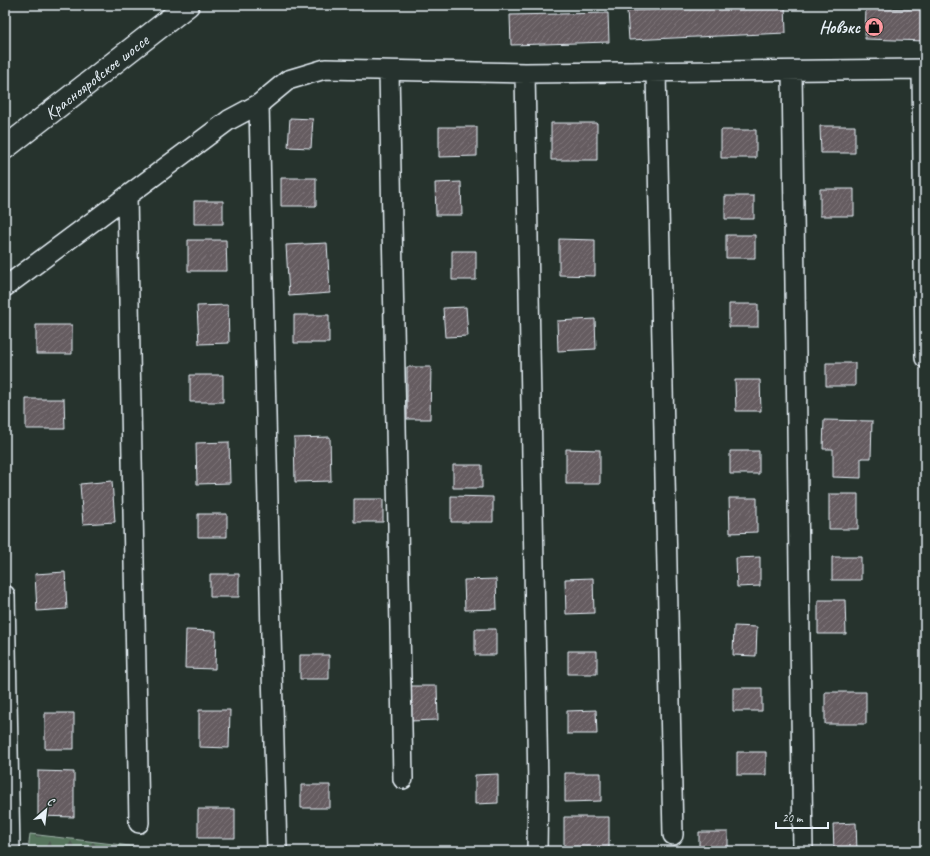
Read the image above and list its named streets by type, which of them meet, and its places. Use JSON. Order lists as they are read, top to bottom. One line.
{"streets":{"street":["Краснояровское шоссе"]},"places":{"shop":["Новэкс"]},"scale_bar":"20 m","north":"top right"}
